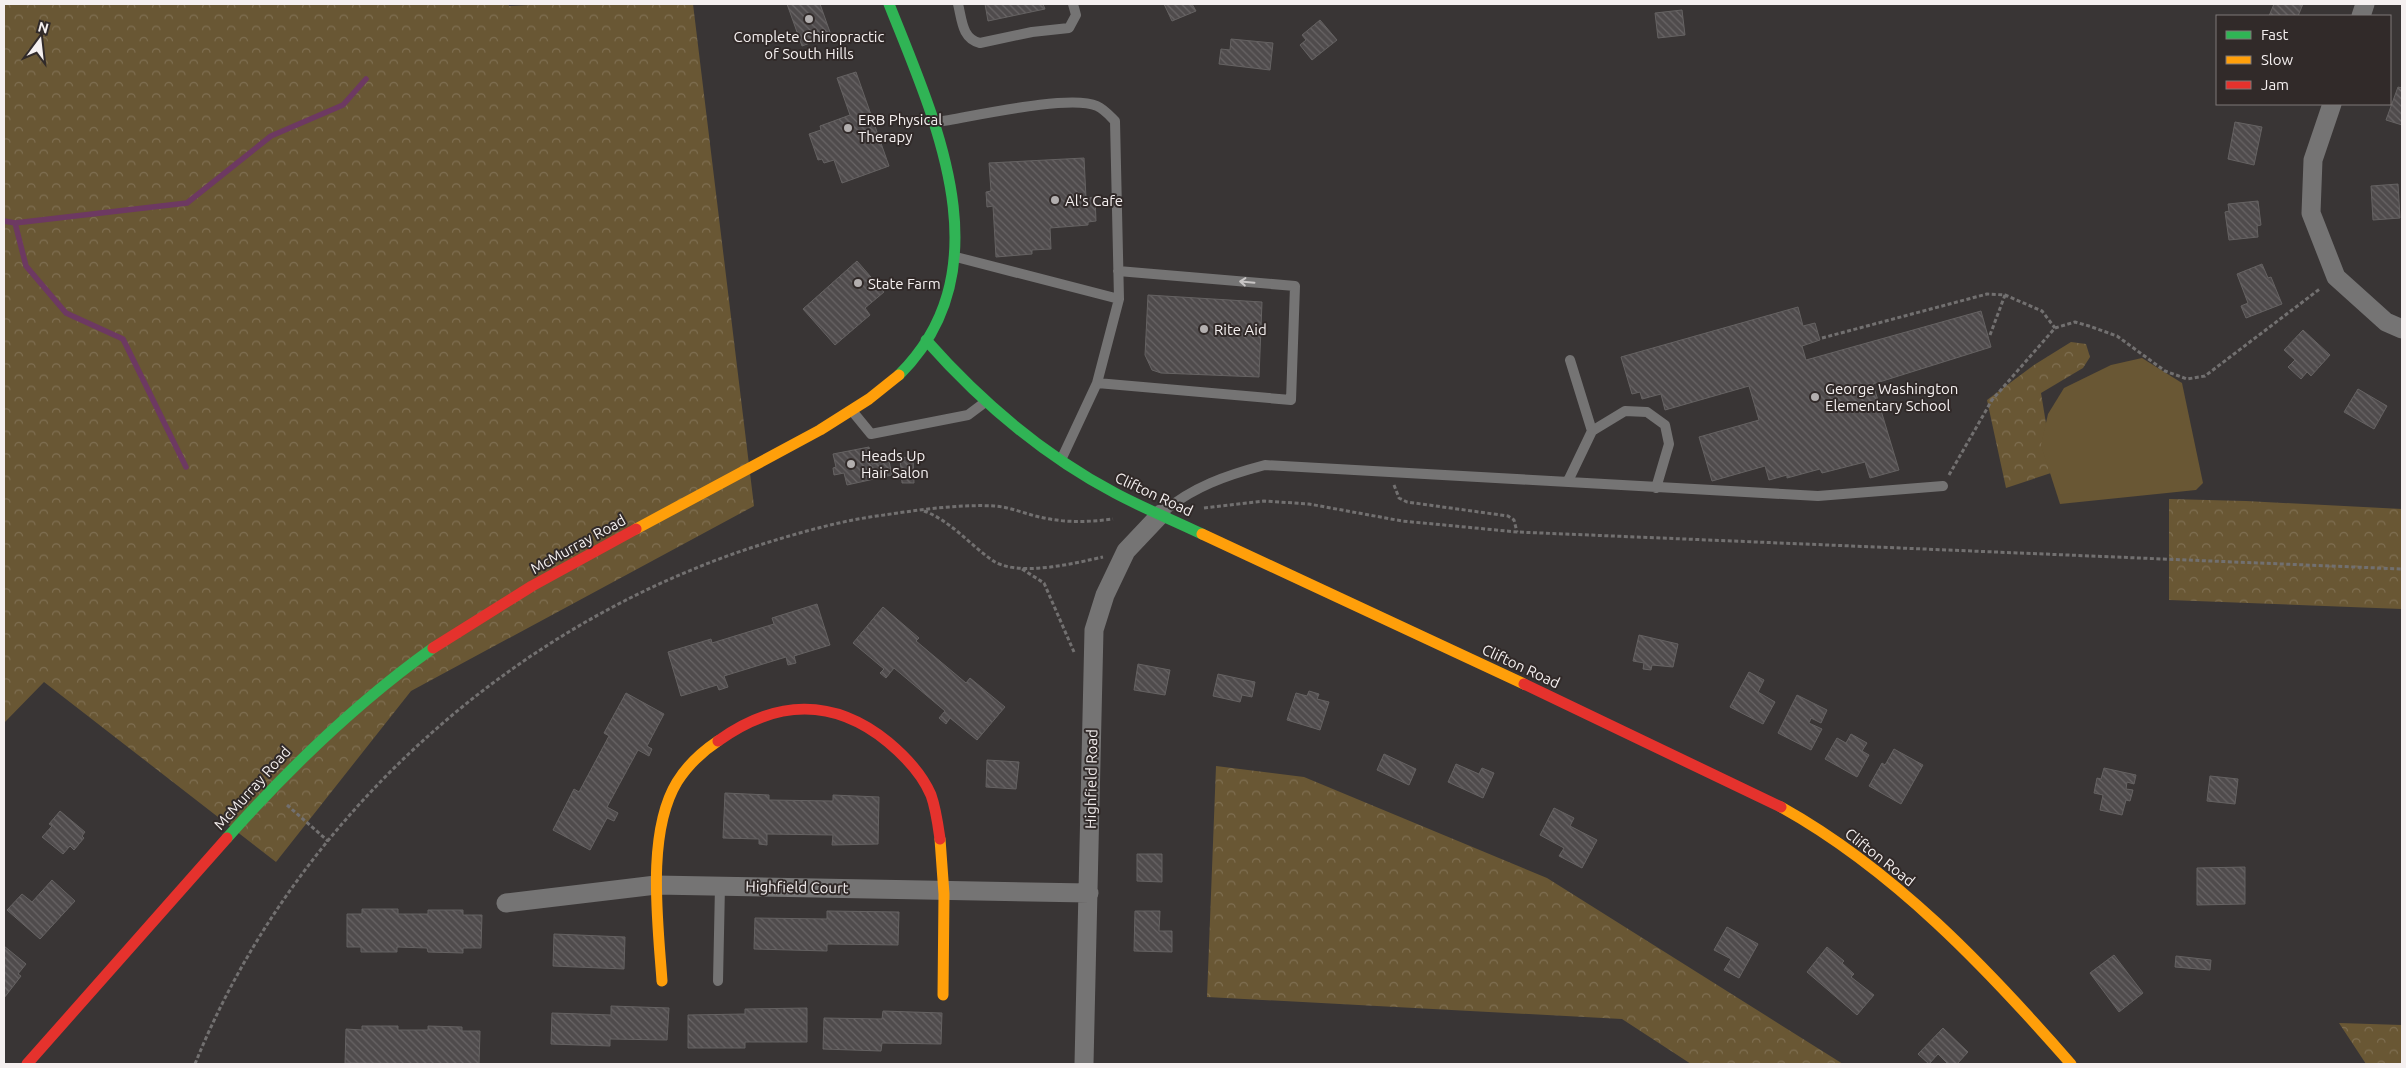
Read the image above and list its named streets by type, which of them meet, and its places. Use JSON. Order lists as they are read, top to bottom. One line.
{"streets":{"street":["Clifton Road","McMurray Road","Highfield Road","Highfield Court"]},"crossings":[["Clifton Road","McMurray Road"],["Clifton Road","Highfield Road"],["Highfield Road","Highfield Court"]],"places":["Complete Chiropractic of South Hills","ERB Physical Therapy","Al's Cafe","State Farm","Rite Aid","George Washington Elementary School","Heads Up Hair Salon"],"legend":["Fast","Slow","Jam"],"north":"top"}
